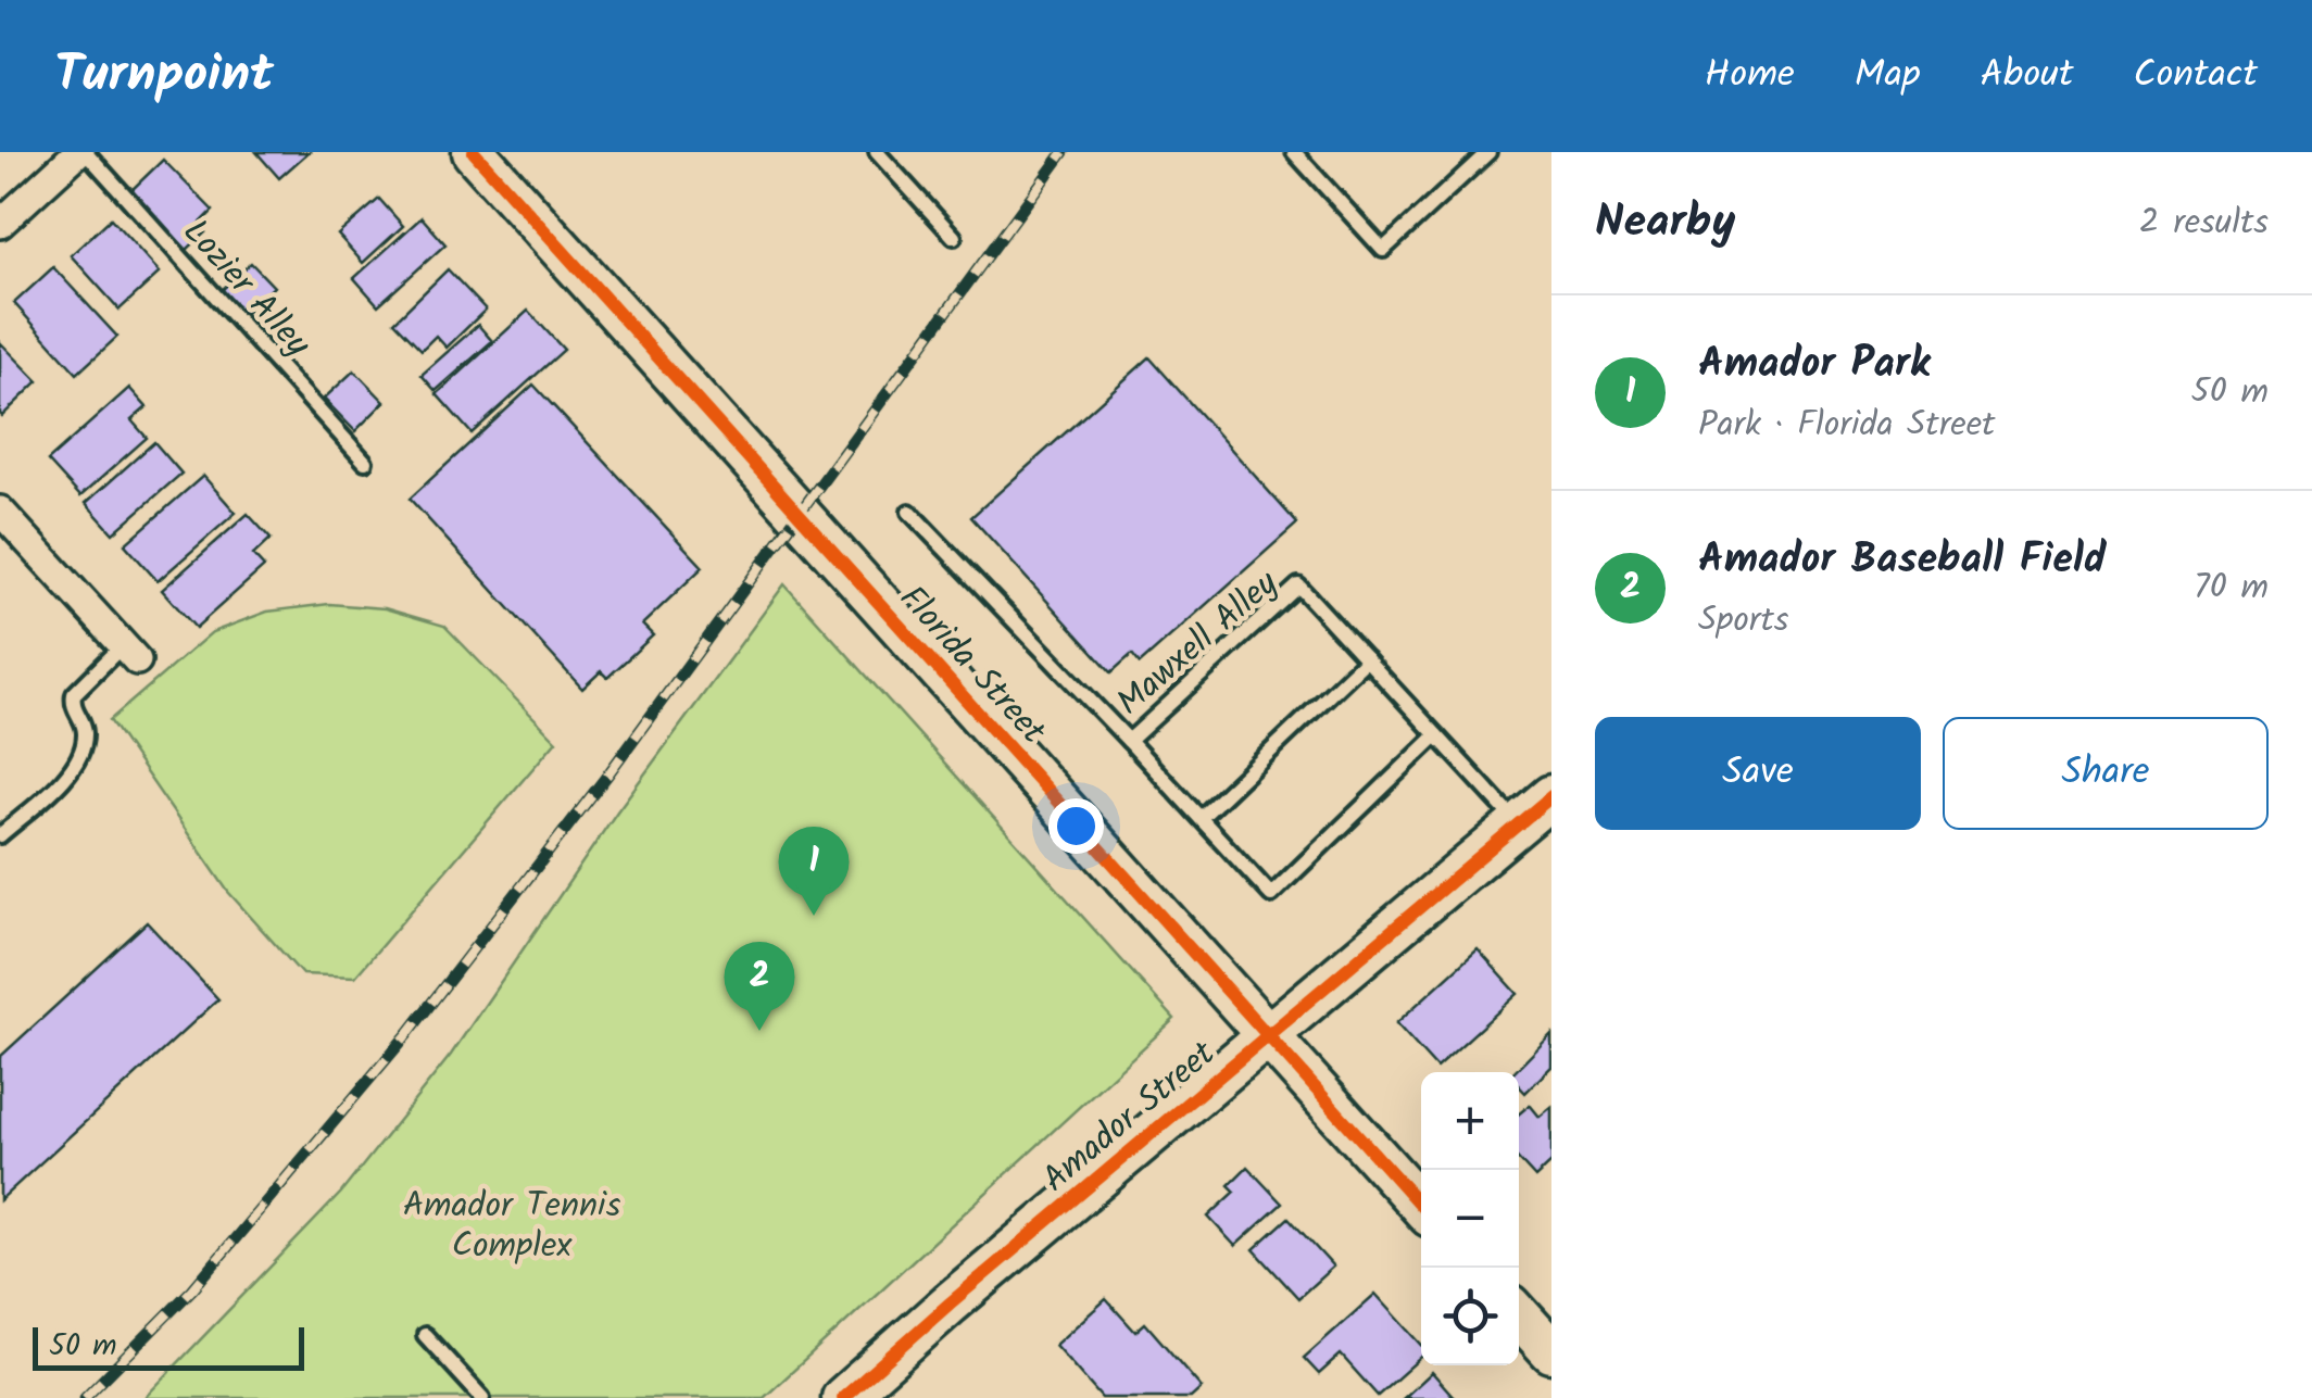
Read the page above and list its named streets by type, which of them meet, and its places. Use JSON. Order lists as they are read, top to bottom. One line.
{"streets":{"street":["Florida Street","Amador Street"],"lane":["Lozier Alley","Mawxell Alley"]},"crossings":[["Mawxell Alley","Amador Street"],["Florida Street","Amador Street"]],"parks":["Amador Tennis Complex"],"scale_bar":"50 m","page":{"header":"Turnpoint","nav":["Home","Map","About","Contact"],"heading":["Nearby","2 results"],"list":[{"mark":"1","name":"Amador Park","note":"Park · Florida Street","value":"50 m"},{"mark":"2","name":"Amador Baseball Field","note":"Sports","value":"70 m"}],"buttons":["Save","Share"],"pins":["1","2"],"map_buttons":["+","−"],"scale":"50 m"}}
